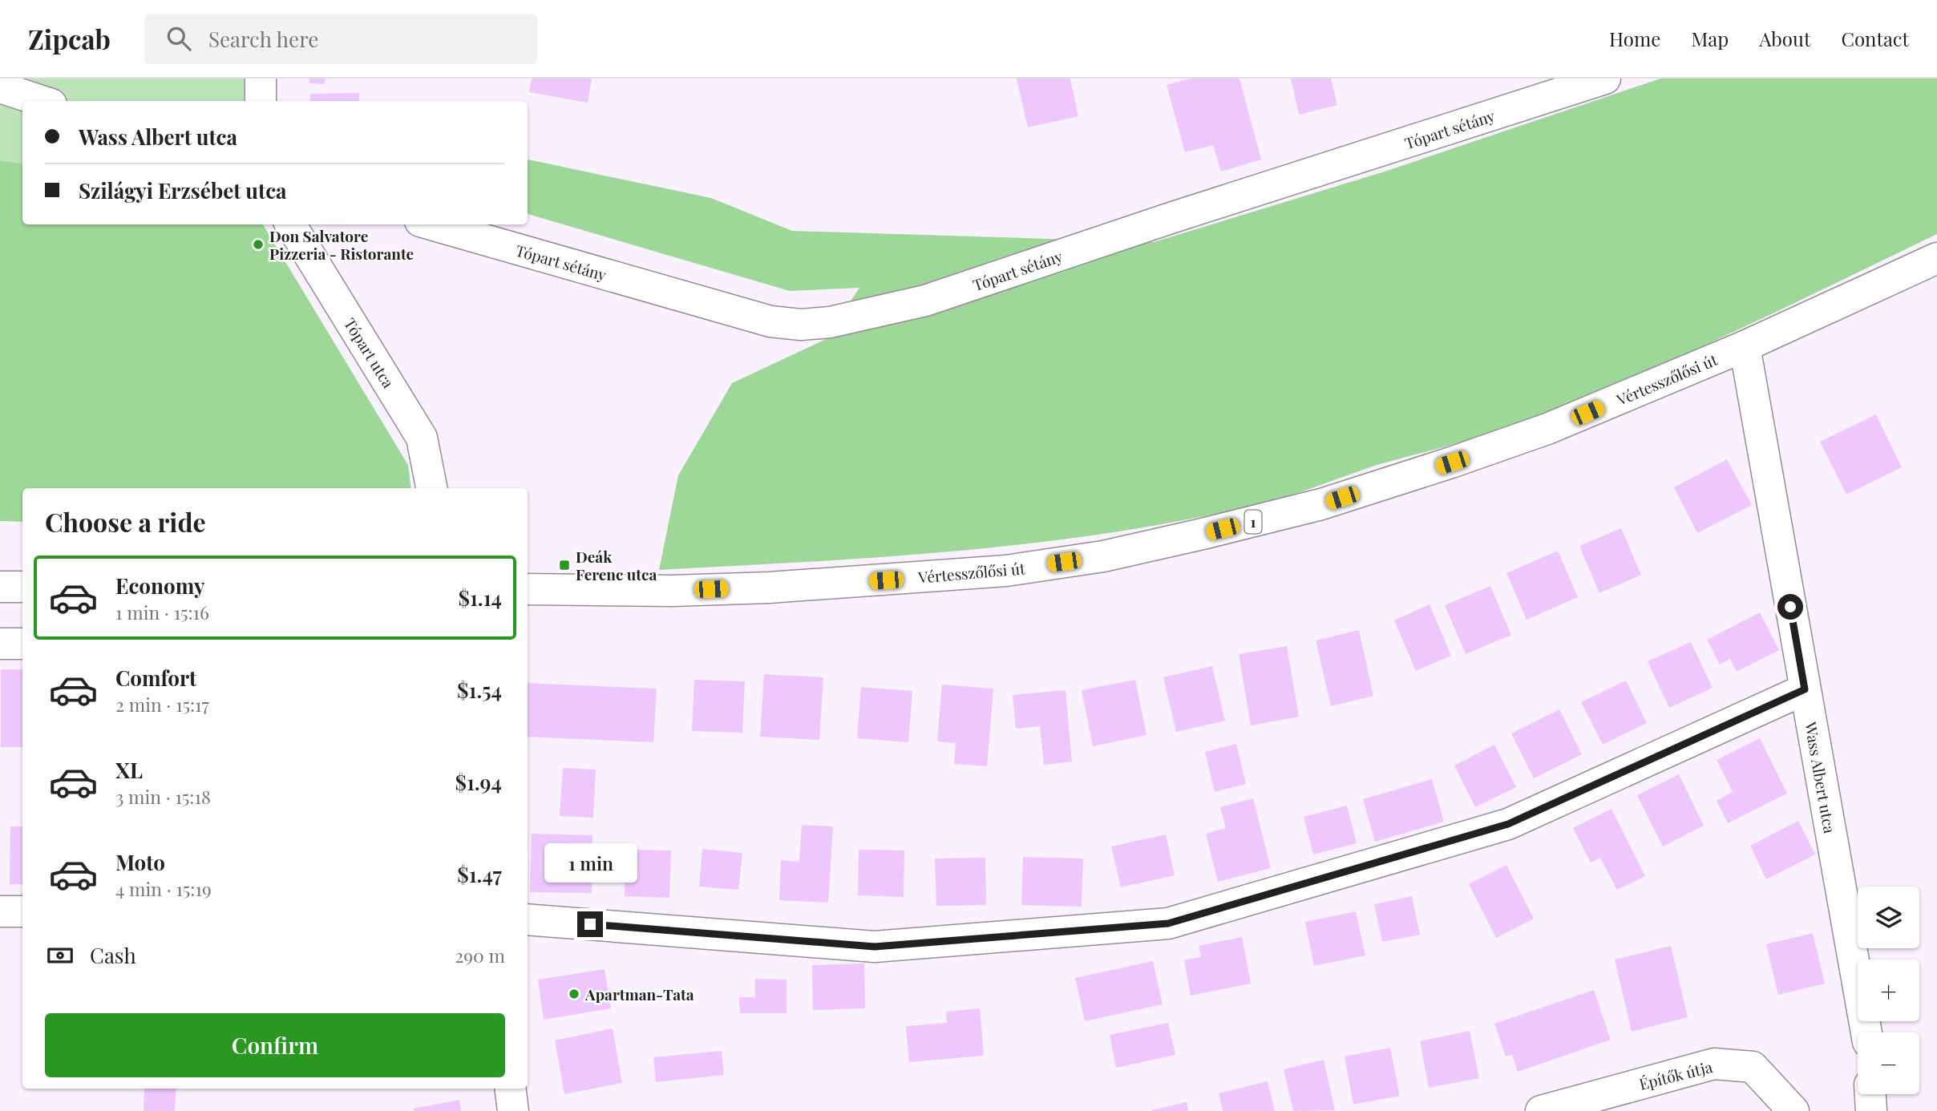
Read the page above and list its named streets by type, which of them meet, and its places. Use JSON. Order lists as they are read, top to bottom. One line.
{"streets":{"street":["Tópart sétány","Tópart utca","Vértesszőlősi út","1","Wass Albert utca","Építők útja"]},"crossings":[["Vértesszőlősi út","Wass Albert utca"]],"places":{"other":["Don Salvatore Pizzeria - Ristorante","Apartman-Tata"],"transit":["Deák Ferenc utca"]},"page":{"header":"Zipcab","search":"Search here","nav":["Home","Map","About","Contact"],"banner":["Wass Albert utca","Szilágyi Erzsébet utca"],"heading":"Choose a ride","list":[{"name":"Economy","note":"1 min · 15:16","value":"$1.14"},{"name":"Comfort","note":"2 min · 15:17","value":"$1.54"},{"name":"XL","note":"3 min · 15:18","value":"$1.94"},{"name":"Moto","note":"4 min · 15:19","value":"$1.47"}],"bubble":"1 min","map_buttons":["+","−"],"pay":["Cash","290 m"],"buttons":"Confirm"}}
